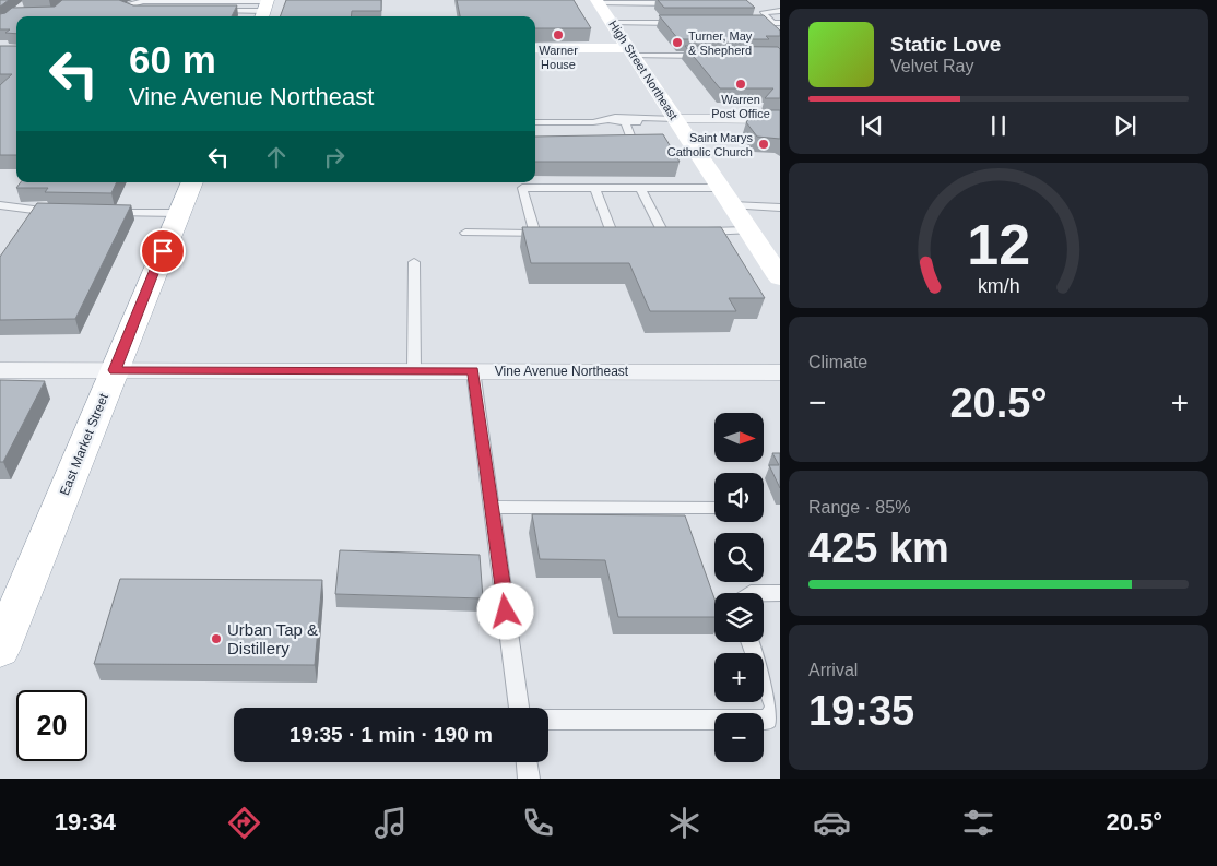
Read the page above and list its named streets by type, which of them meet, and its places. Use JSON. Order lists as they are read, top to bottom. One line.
{"streets":{"street":["High Street Northeast","Vine Avenue Northeast","East Market Street"]},"crossings":[["Vine Avenue Northeast","East Market Street"]],"places":["Warner House","Turner, May & Shepherd","Warren Post Office","Saint Marys Catholic Church","Urban Tap & Distillery"],"north":"right","page":{"turn":["60 m","Vine Avenue Northeast"],"song":["Static Love","Velvet Ray"],"tile":["Climate",["Range · 85%","425 km"],["Arrival","19:35"]],"heat":["−","20.5°","+"],"map_buttons":["+","−"],"limit":"20","trip":"19:35 · 1 min · 190 m","tabs":["19:34","20.5°"],"gauge":["12","km/h"]}}
